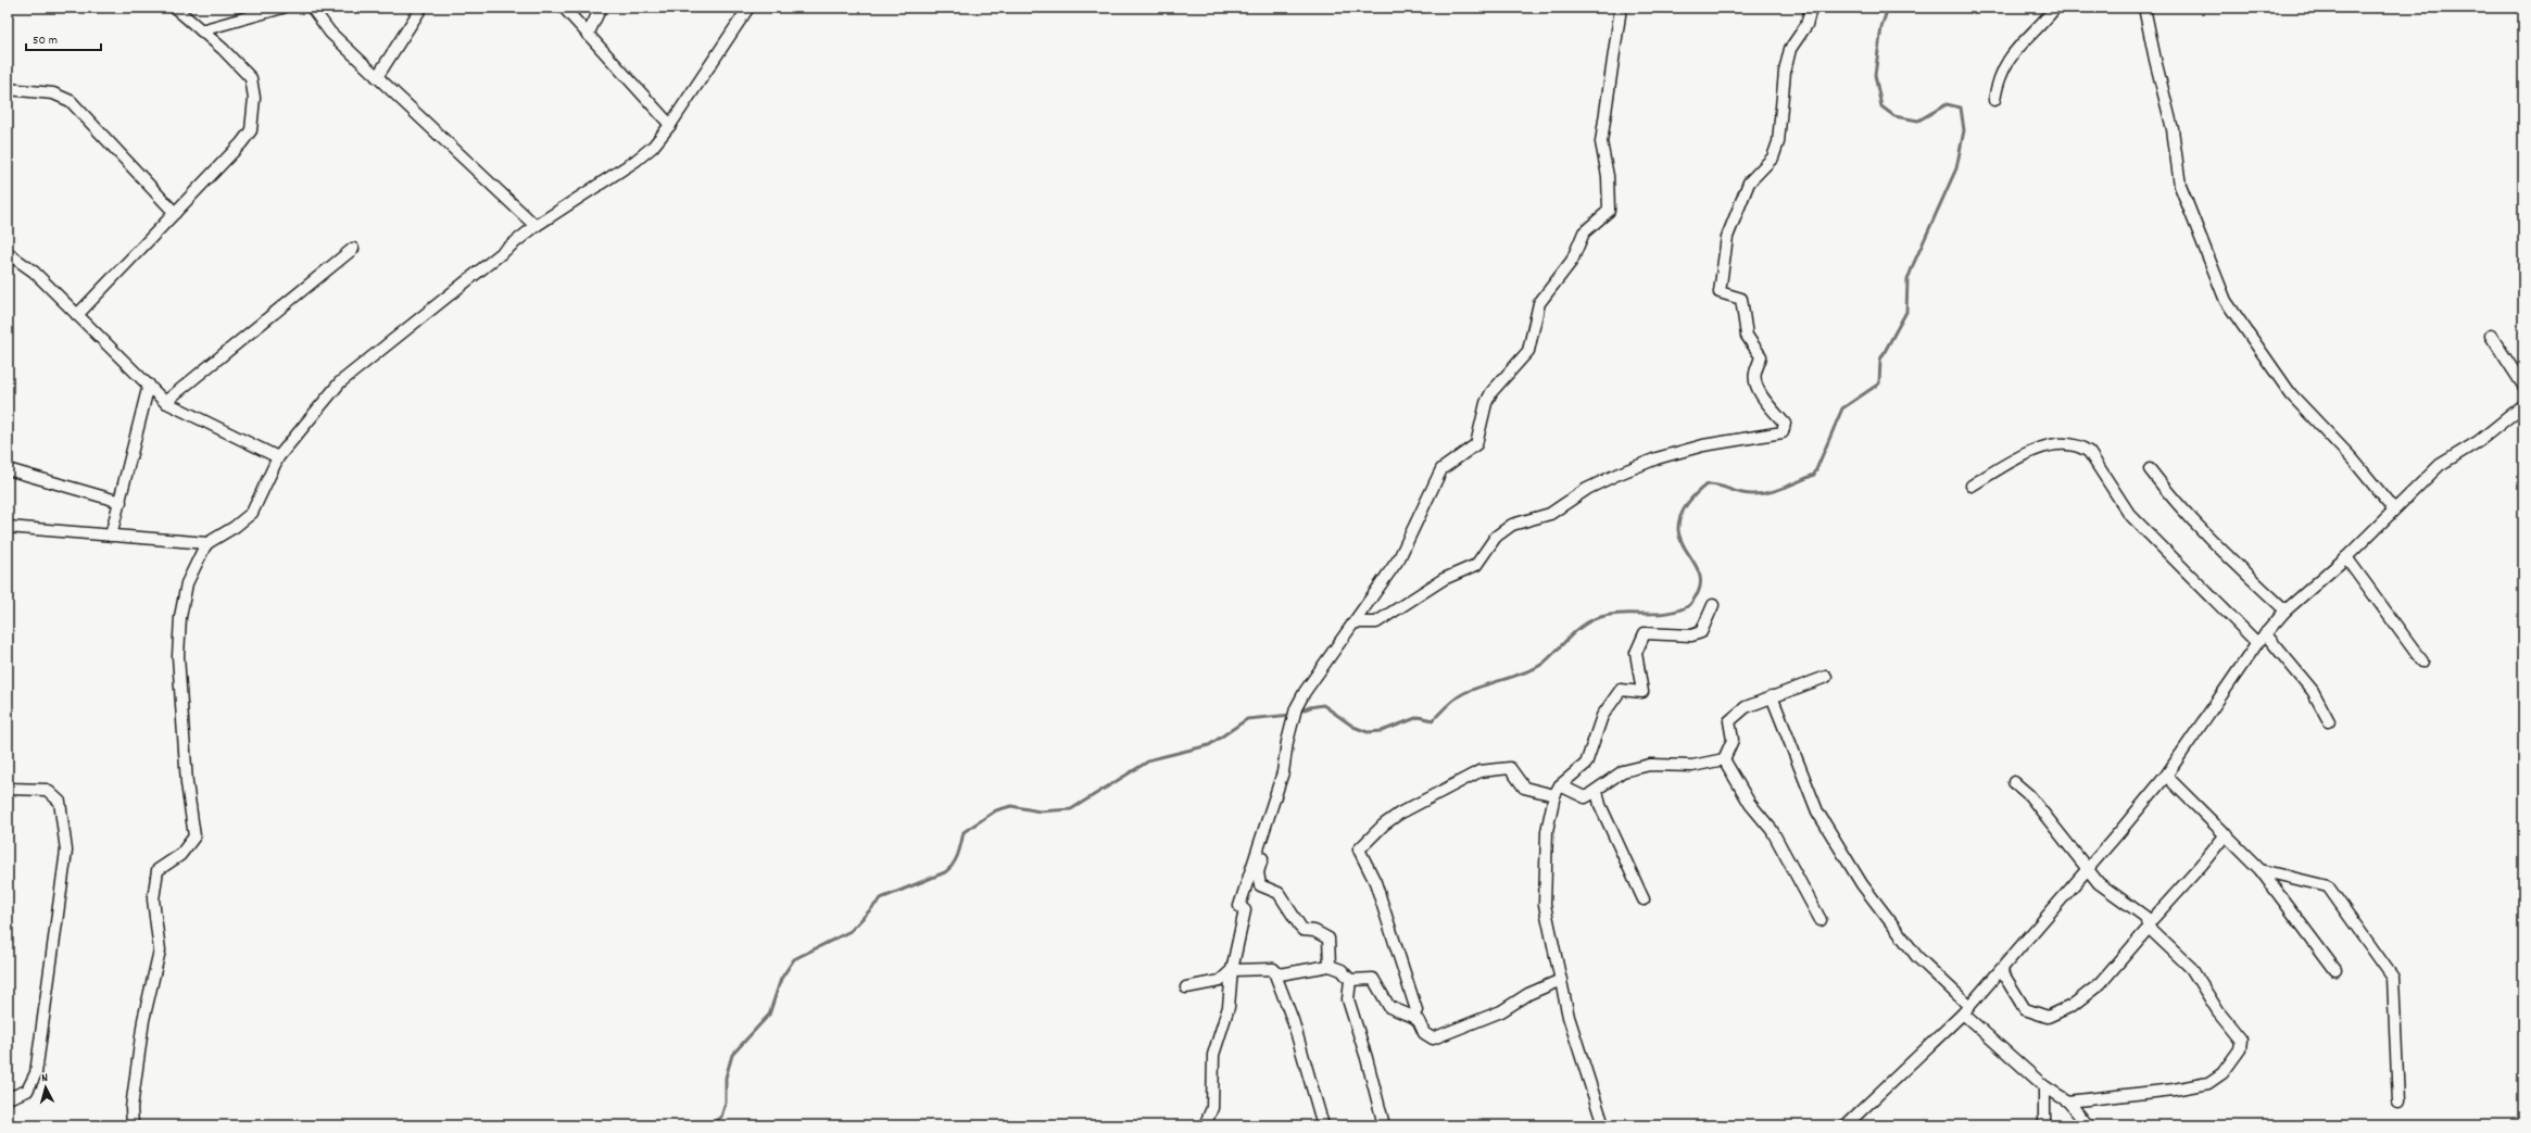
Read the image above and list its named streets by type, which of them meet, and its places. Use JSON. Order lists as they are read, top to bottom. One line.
{"scale_bar":"50 m","north":"top"}
